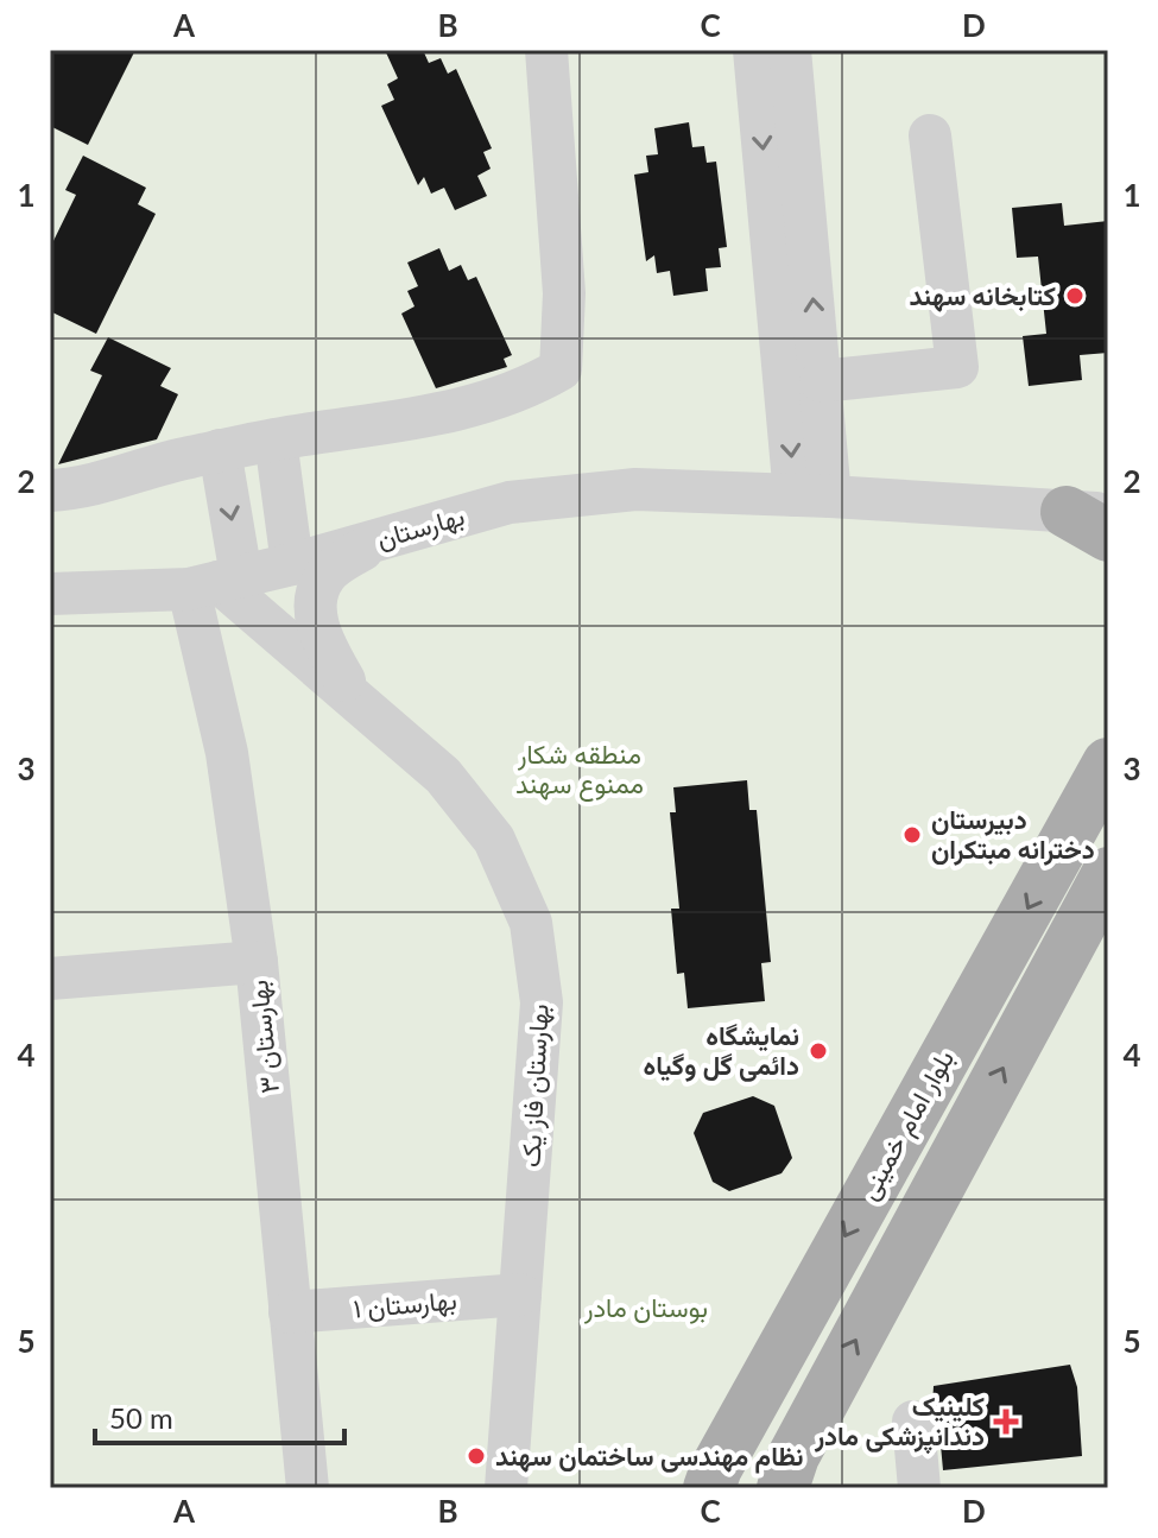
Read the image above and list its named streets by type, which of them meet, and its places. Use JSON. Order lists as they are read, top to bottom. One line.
{"streets":{"main road":["بلوار امام خمینی"],"street":["بهارستان","بهارستان ۳","بهارستان فاز یک","بهارستان ۱"]},"crossings":[["بهارستان","بهارستان ۳"],["بهارستان","بهارستان فاز یک"],["بهارستان ۳","بهارستان فاز یک"],["بهارستان ۳","بهارستان ۱"],["بهارستان فاز یک","بهارستان ۱"]],"parks":["منطقه شکار ممنوع سهند","بوستان مادر"],"places":{"other":["کتابخانه سهند","دبیرستان دخترانه مبتکران","نمایشگاه دائمی گل وگیاه","نظام مهندسی ساختمان سهند"],"health":["کلینیک دندانپزشکی مادر"]},"scale_bar":"50 m","grid":{"columns":["A","B","C","D"],"rows":["1","2","3","4","5"]}}
